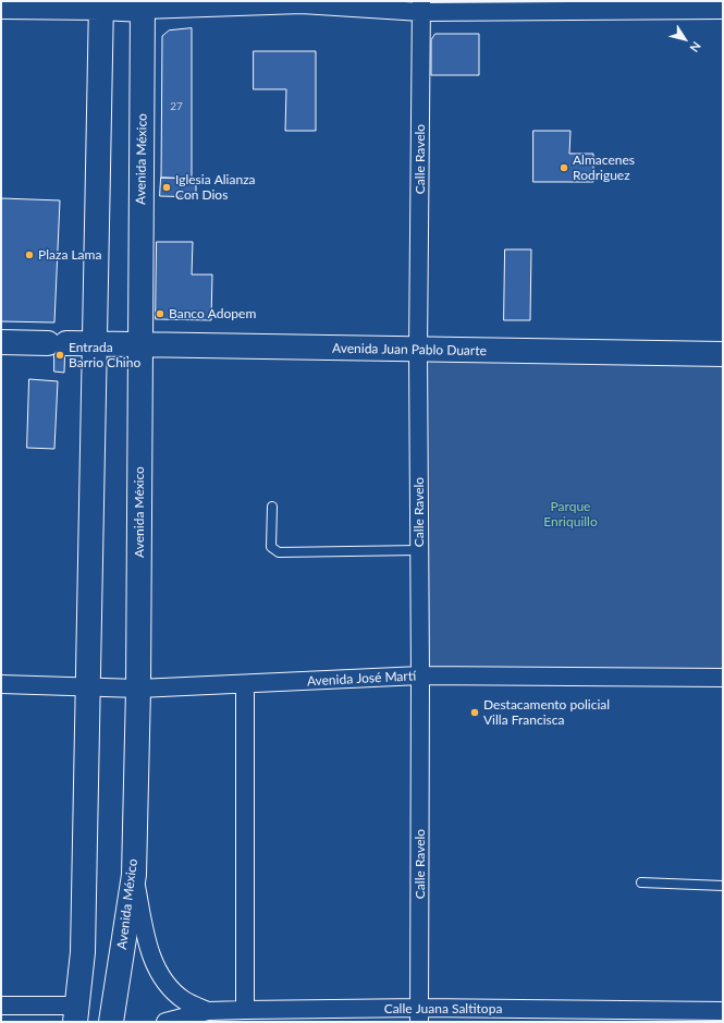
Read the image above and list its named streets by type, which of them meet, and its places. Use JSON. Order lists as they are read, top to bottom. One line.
{"streets":{"main road":["Avenida México","Avenida Juan Pablo Duarte"],"street":["Calle Ravelo","Avenida José Martí","Calle Juana Saltitopa"]},"crossings":[["Avenida México","Avenida Juan Pablo Duarte"],["Avenida México","Avenida José Martí"],["Calle Ravelo","Avenida Juan Pablo Duarte"],["Calle Ravelo","Avenida José Martí"],["Calle Ravelo","Calle Juana Saltitopa"]],"parks":["Parque Enriquillo"],"places":["Almacenes Rodriguez","Iglesia Alianza Con Dios","Plaza Lama","Banco Adopem","Entrada Barrio Chino","Destacamento policial Villa Francisca"],"house_numbers":["27"],"north":"bottom right"}
